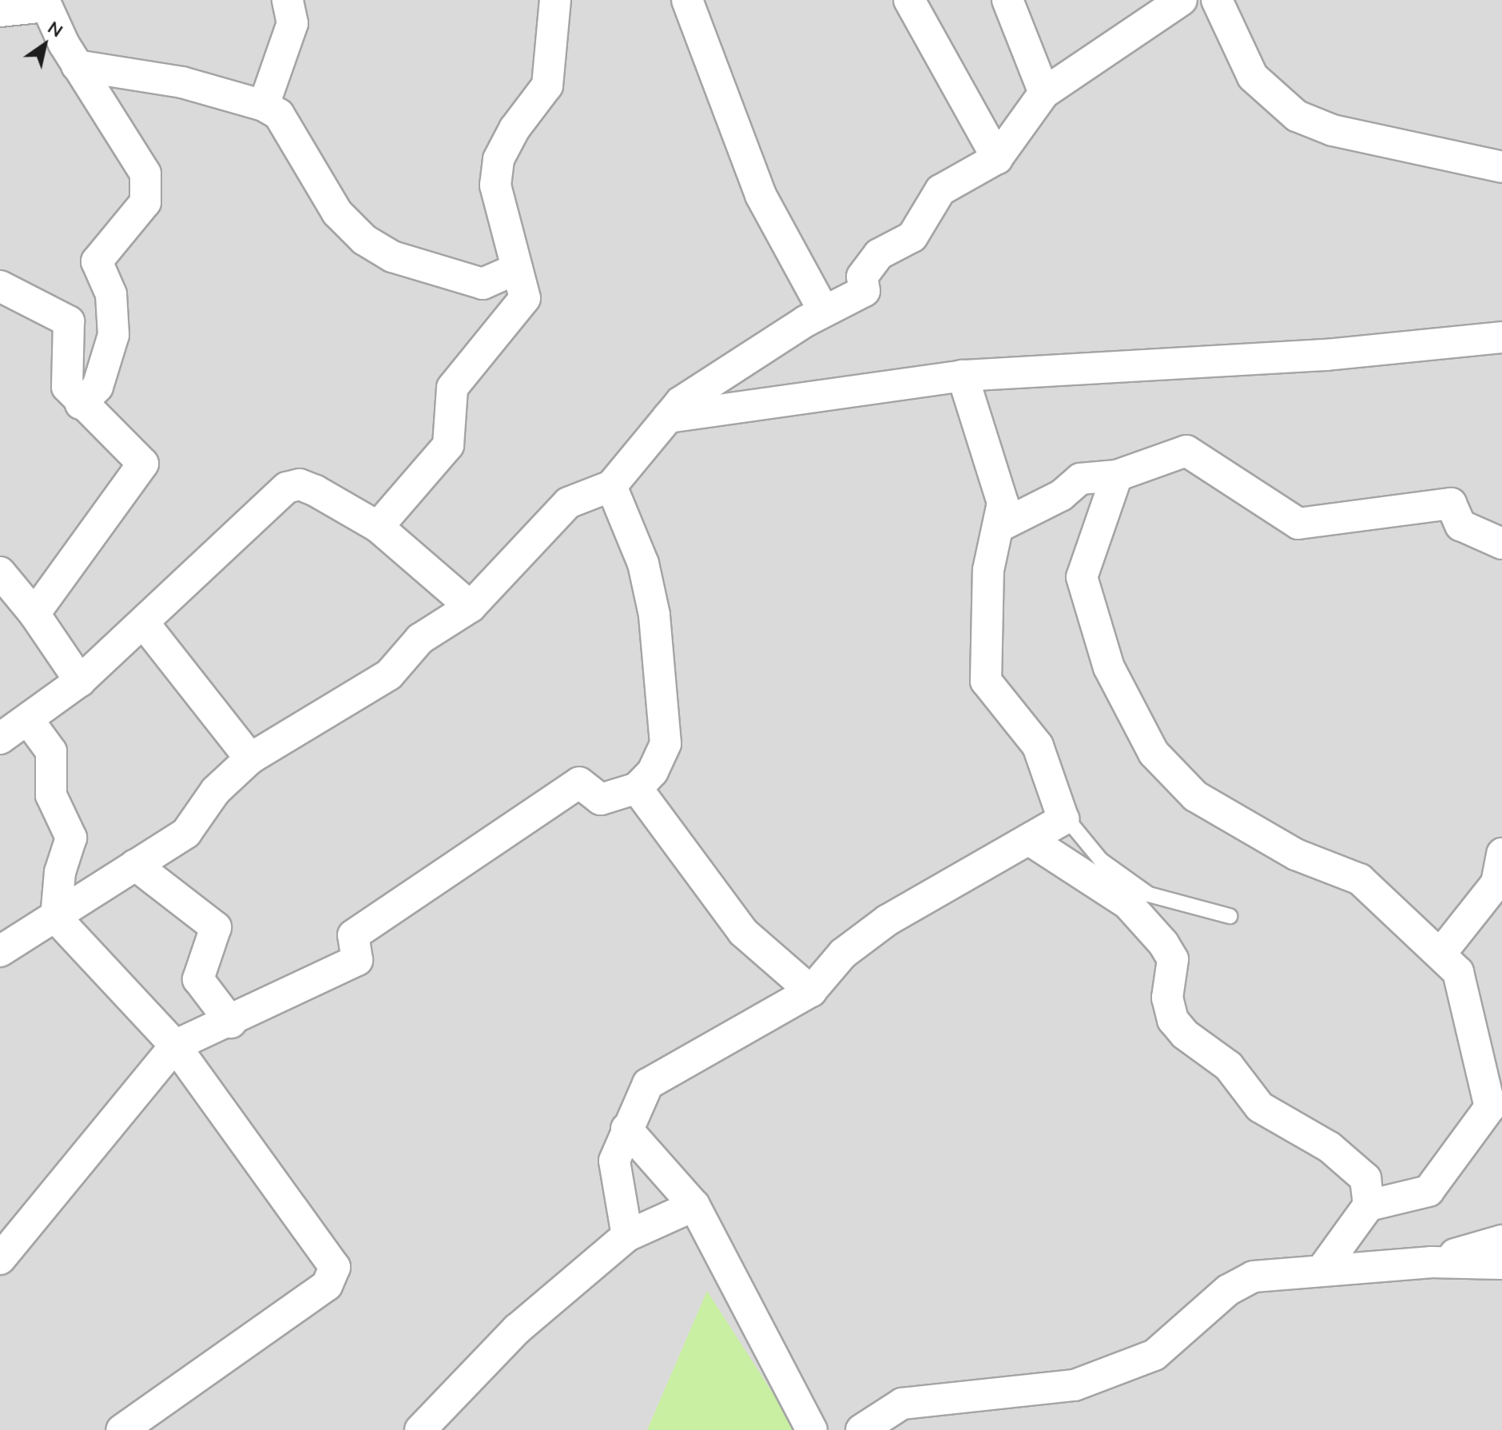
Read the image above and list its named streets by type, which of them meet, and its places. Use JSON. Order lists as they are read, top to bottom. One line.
{"north":"top right"}
